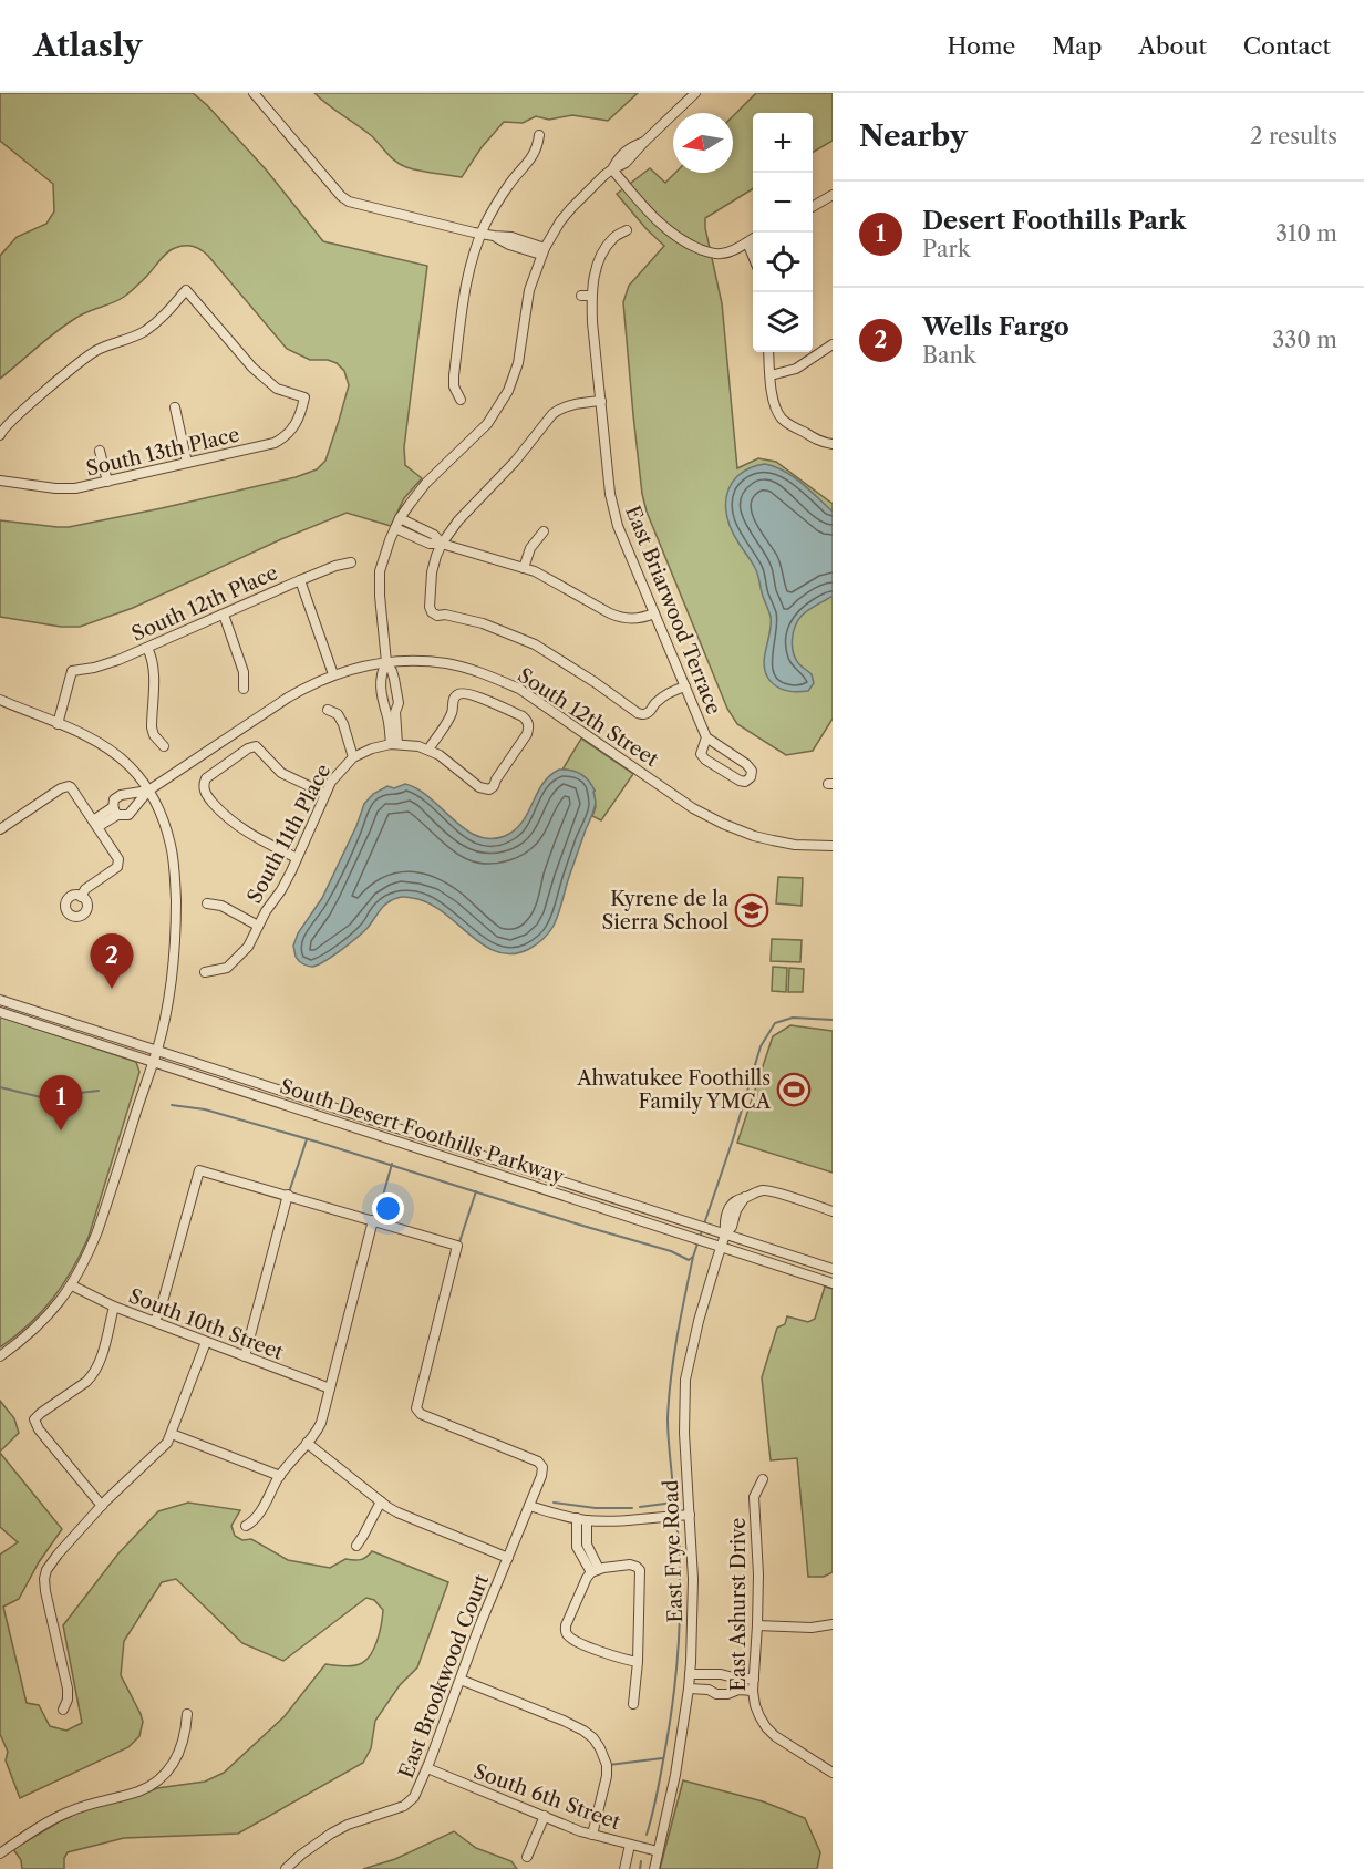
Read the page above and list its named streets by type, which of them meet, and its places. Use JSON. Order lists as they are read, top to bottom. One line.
{"streets":{"street":["South 13th Place","South 12th Place","East Briarwood Terrace","South 12th Street","South 11th Place","South Desert Foothills Parkway","South 10th Street","East Frye Road","East Ashurst Drive","East Brookwood Court","South 6th Street"]},"crossings":[["South Desert Foothills Parkway","East Frye Road"],["East Frye Road","South 6th Street"],["East Brookwood Court","South 6th Street"]],"places":{"school or university":["Kyrene de la Sierra School"],"sports":["Ahwatukee Foothills Family YMCA"]},"north":"left","page":{"header":"Atlasly","nav":["Home","Map","About","Contact"],"heading":["Nearby","2 results"],"map_buttons":["+","−"],"list":[{"mark":"1","name":"Desert Foothills Park","note":"Park","value":"310 m"},{"mark":"2","name":"Wells Fargo","note":"Bank","value":"330 m"}],"pins":["2","1"]}}
